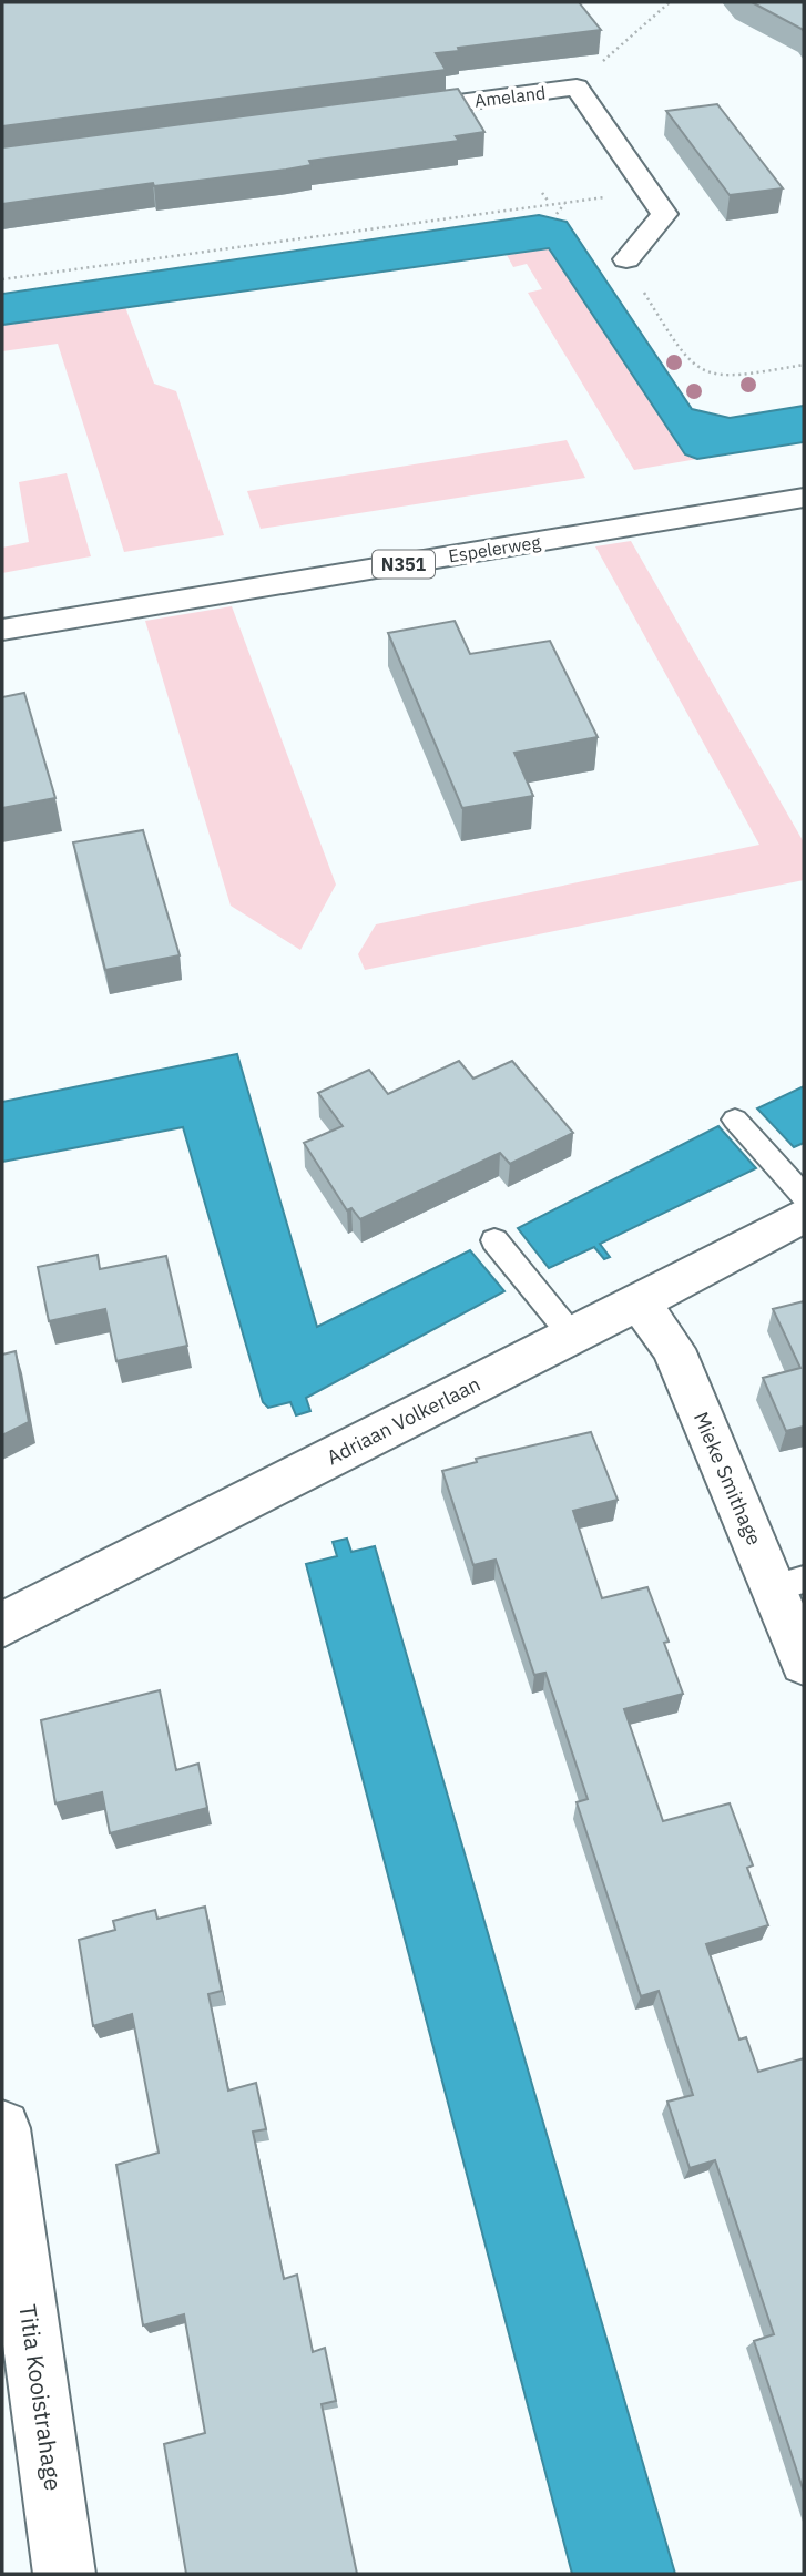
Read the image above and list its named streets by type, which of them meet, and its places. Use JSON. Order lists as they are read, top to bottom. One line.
{"streets":{"street":["Ameland","Espelerweg","N351","Adriaan Volkerlaan","Mieke Smithage","Titia Kooistrahage"]},"crossings":[["Adriaan Volkerlaan","Mieke Smithage"]]}
